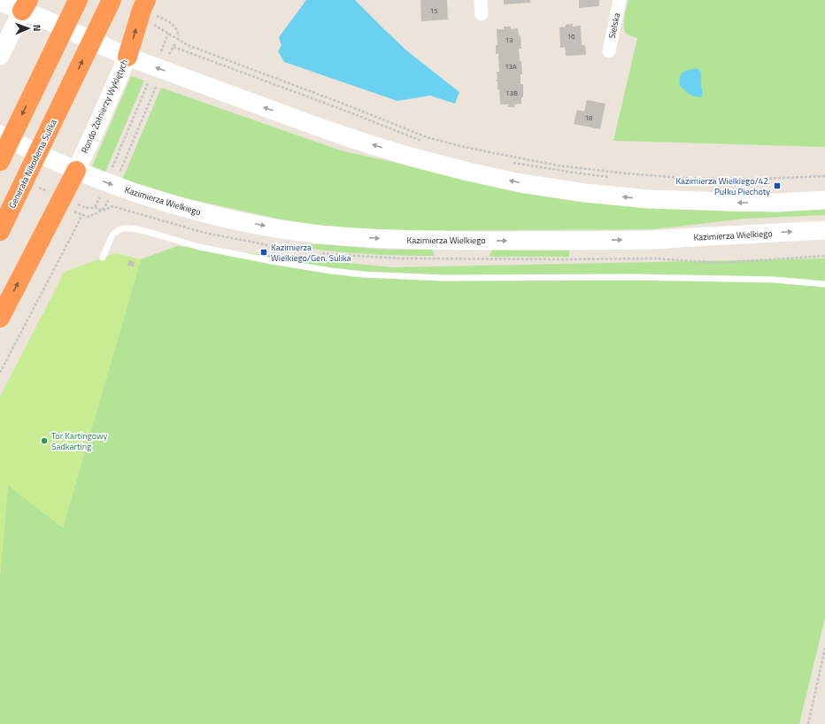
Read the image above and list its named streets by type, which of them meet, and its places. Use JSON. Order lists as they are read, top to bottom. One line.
{"streets":{"highway":["Generała Nikodema Sulika"],"main road":["Rondo Żołnierzy Wyklętych","Kazimierza Wielkiego"],"street":["Sielska"]},"crossings":[["Rondo Żołnierzy Wyklętych","Kazimierza Wielkiego"]],"places":{"transit":["Kazimierza Wielkiego/42. Pułku Piechoty","Kazimierza Wielkiego/Gen. Sulika"],"other":["Tor Kartingowy Sadkarting"]},"house_numbers":["15","16","13","13A","13B","18"],"north":"right"}
